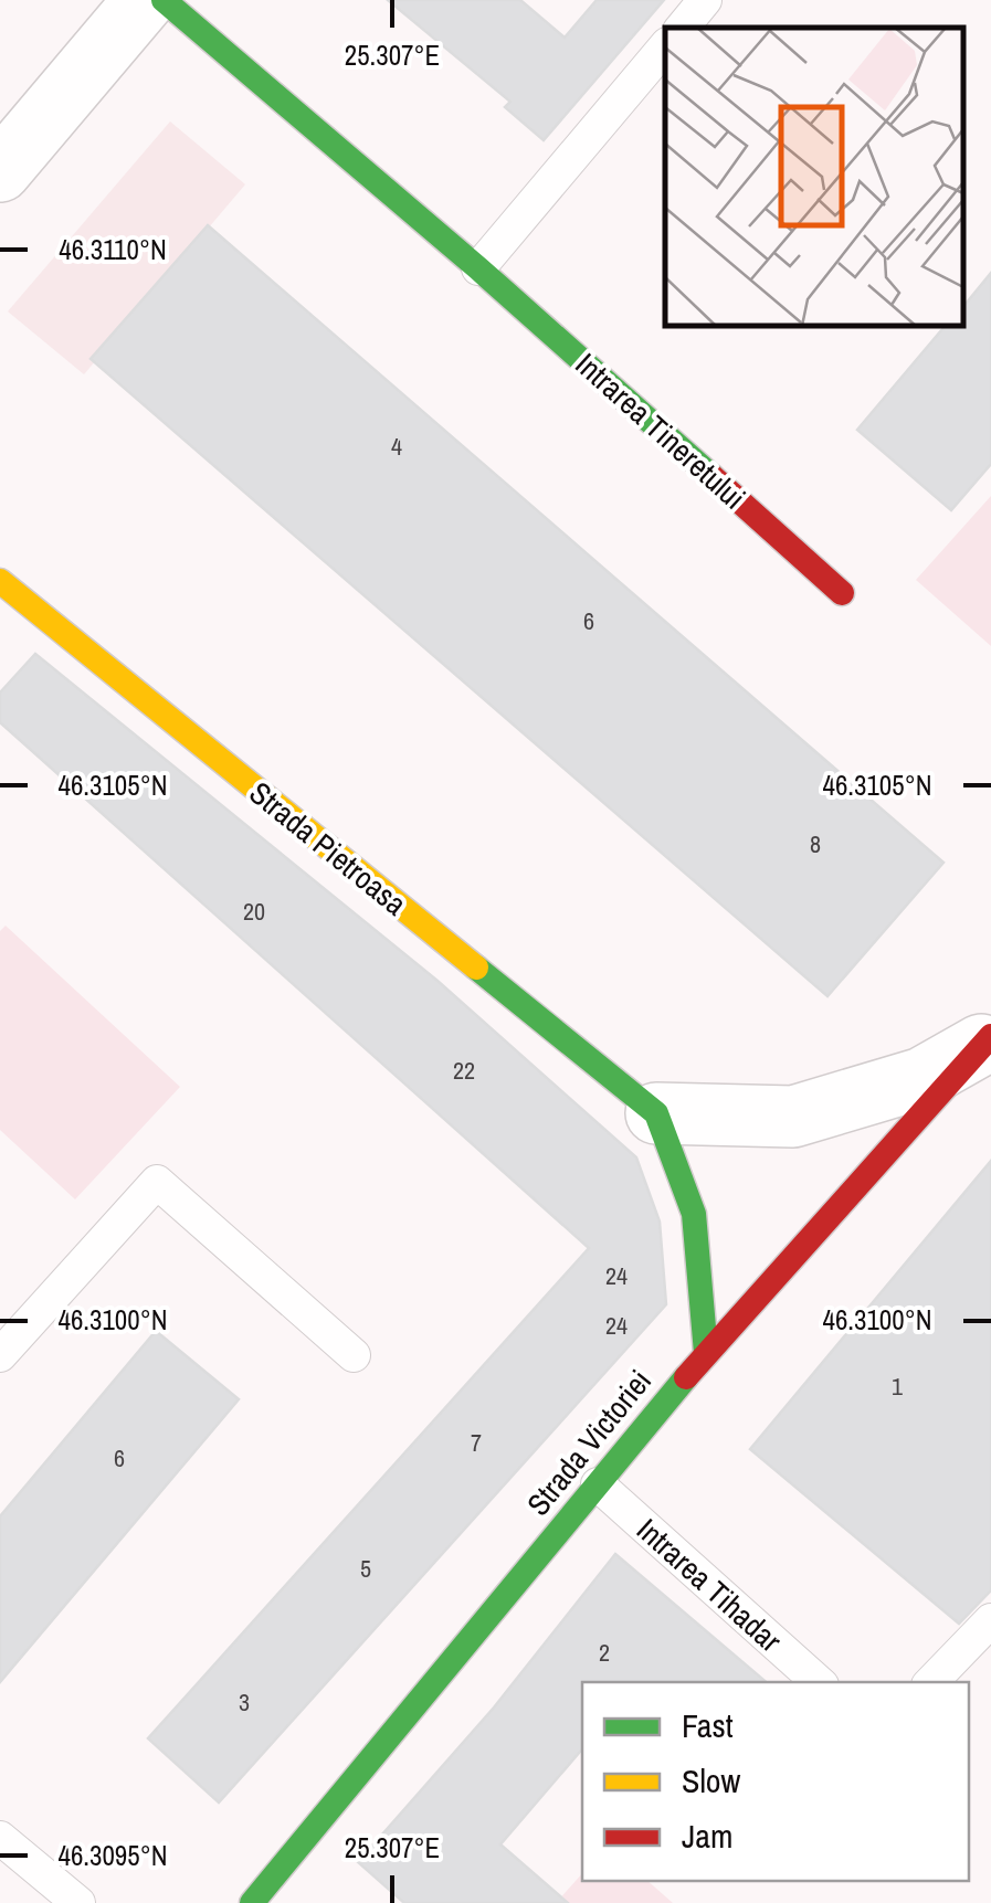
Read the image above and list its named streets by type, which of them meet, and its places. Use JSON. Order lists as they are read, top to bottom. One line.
{"streets":{"street":["Intrarea Tineretului","Strada Pietroasa","Strada Victoriei"],"lane":["Intrarea Tihadar"]},"crossings":[["Strada Victoriei","Intrarea Tihadar"]],"house_numbers":["4","6","8","20","22","24","24","1","7","6","5","2","3"],"legend":["Fast","Slow","Jam"],"coordinates":["25.307°E","46.3110°N","46.3105°N","46.3100°N","46.3095°N"]}
